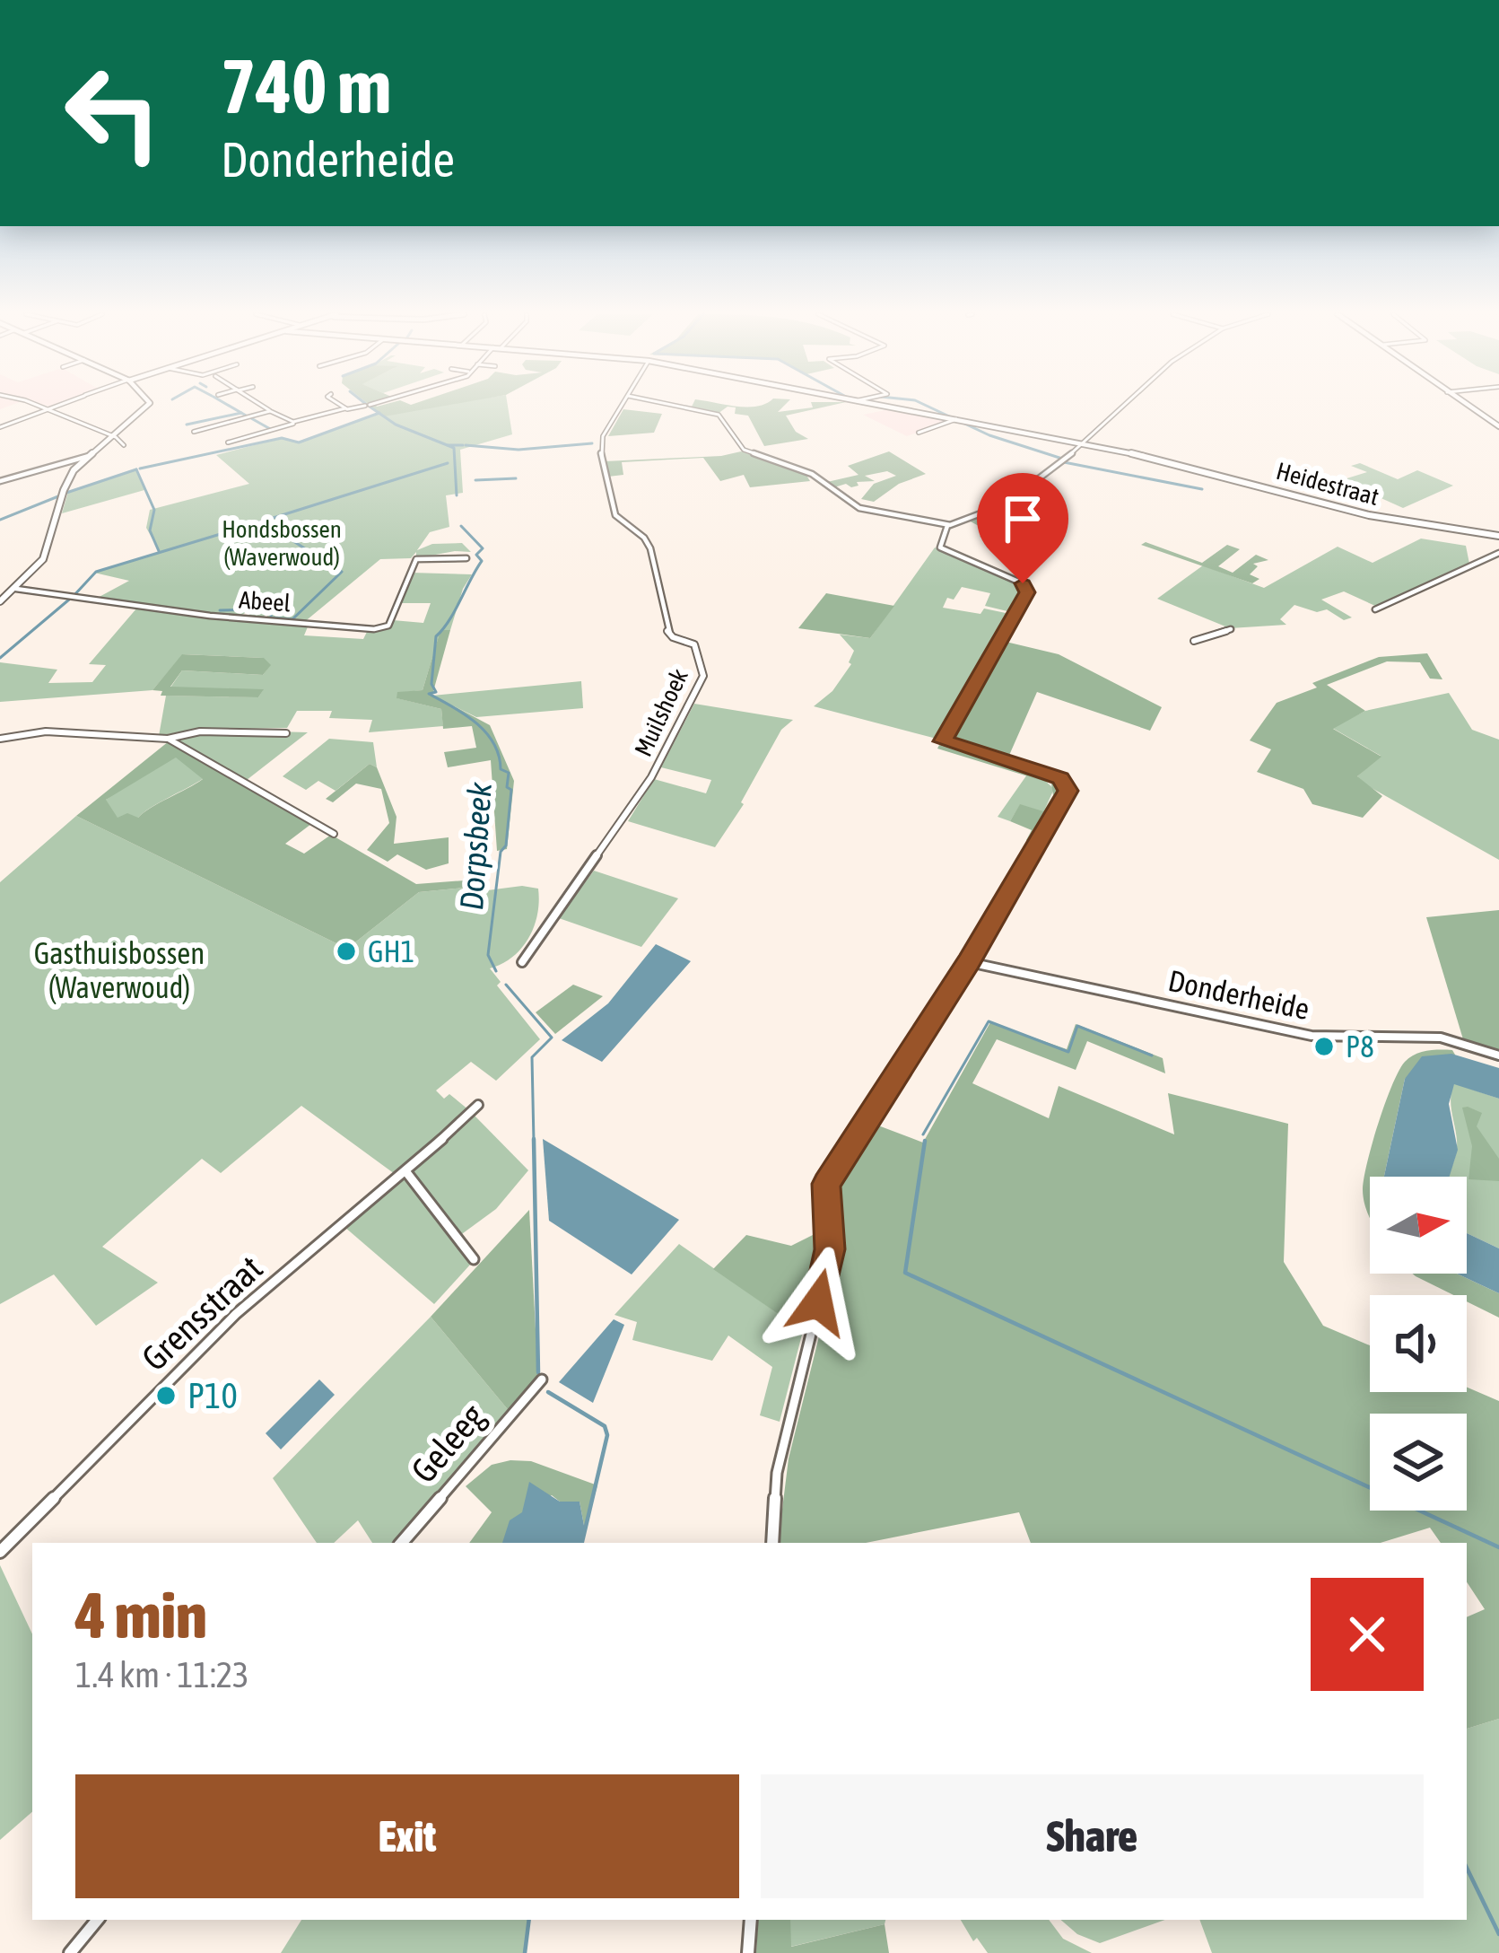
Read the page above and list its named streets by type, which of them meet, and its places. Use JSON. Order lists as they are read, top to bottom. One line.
{"streets":{"street":["Heidestraat","Abeel","Muilshoek","Donderheide","Grensstraat","Geleeg"]},"water":["Dorpsbeek"],"parks":["Hondsbossen (Waverwoud)","Gasthuisbossen (Waverwoud)"],"places":["GH1","P8","P10"],"north":"right","page":{"turn":["740 m","Donderheide"],"heading":["4 min","1.4 km · 11:23"],"buttons":["Exit","Share"]}}
